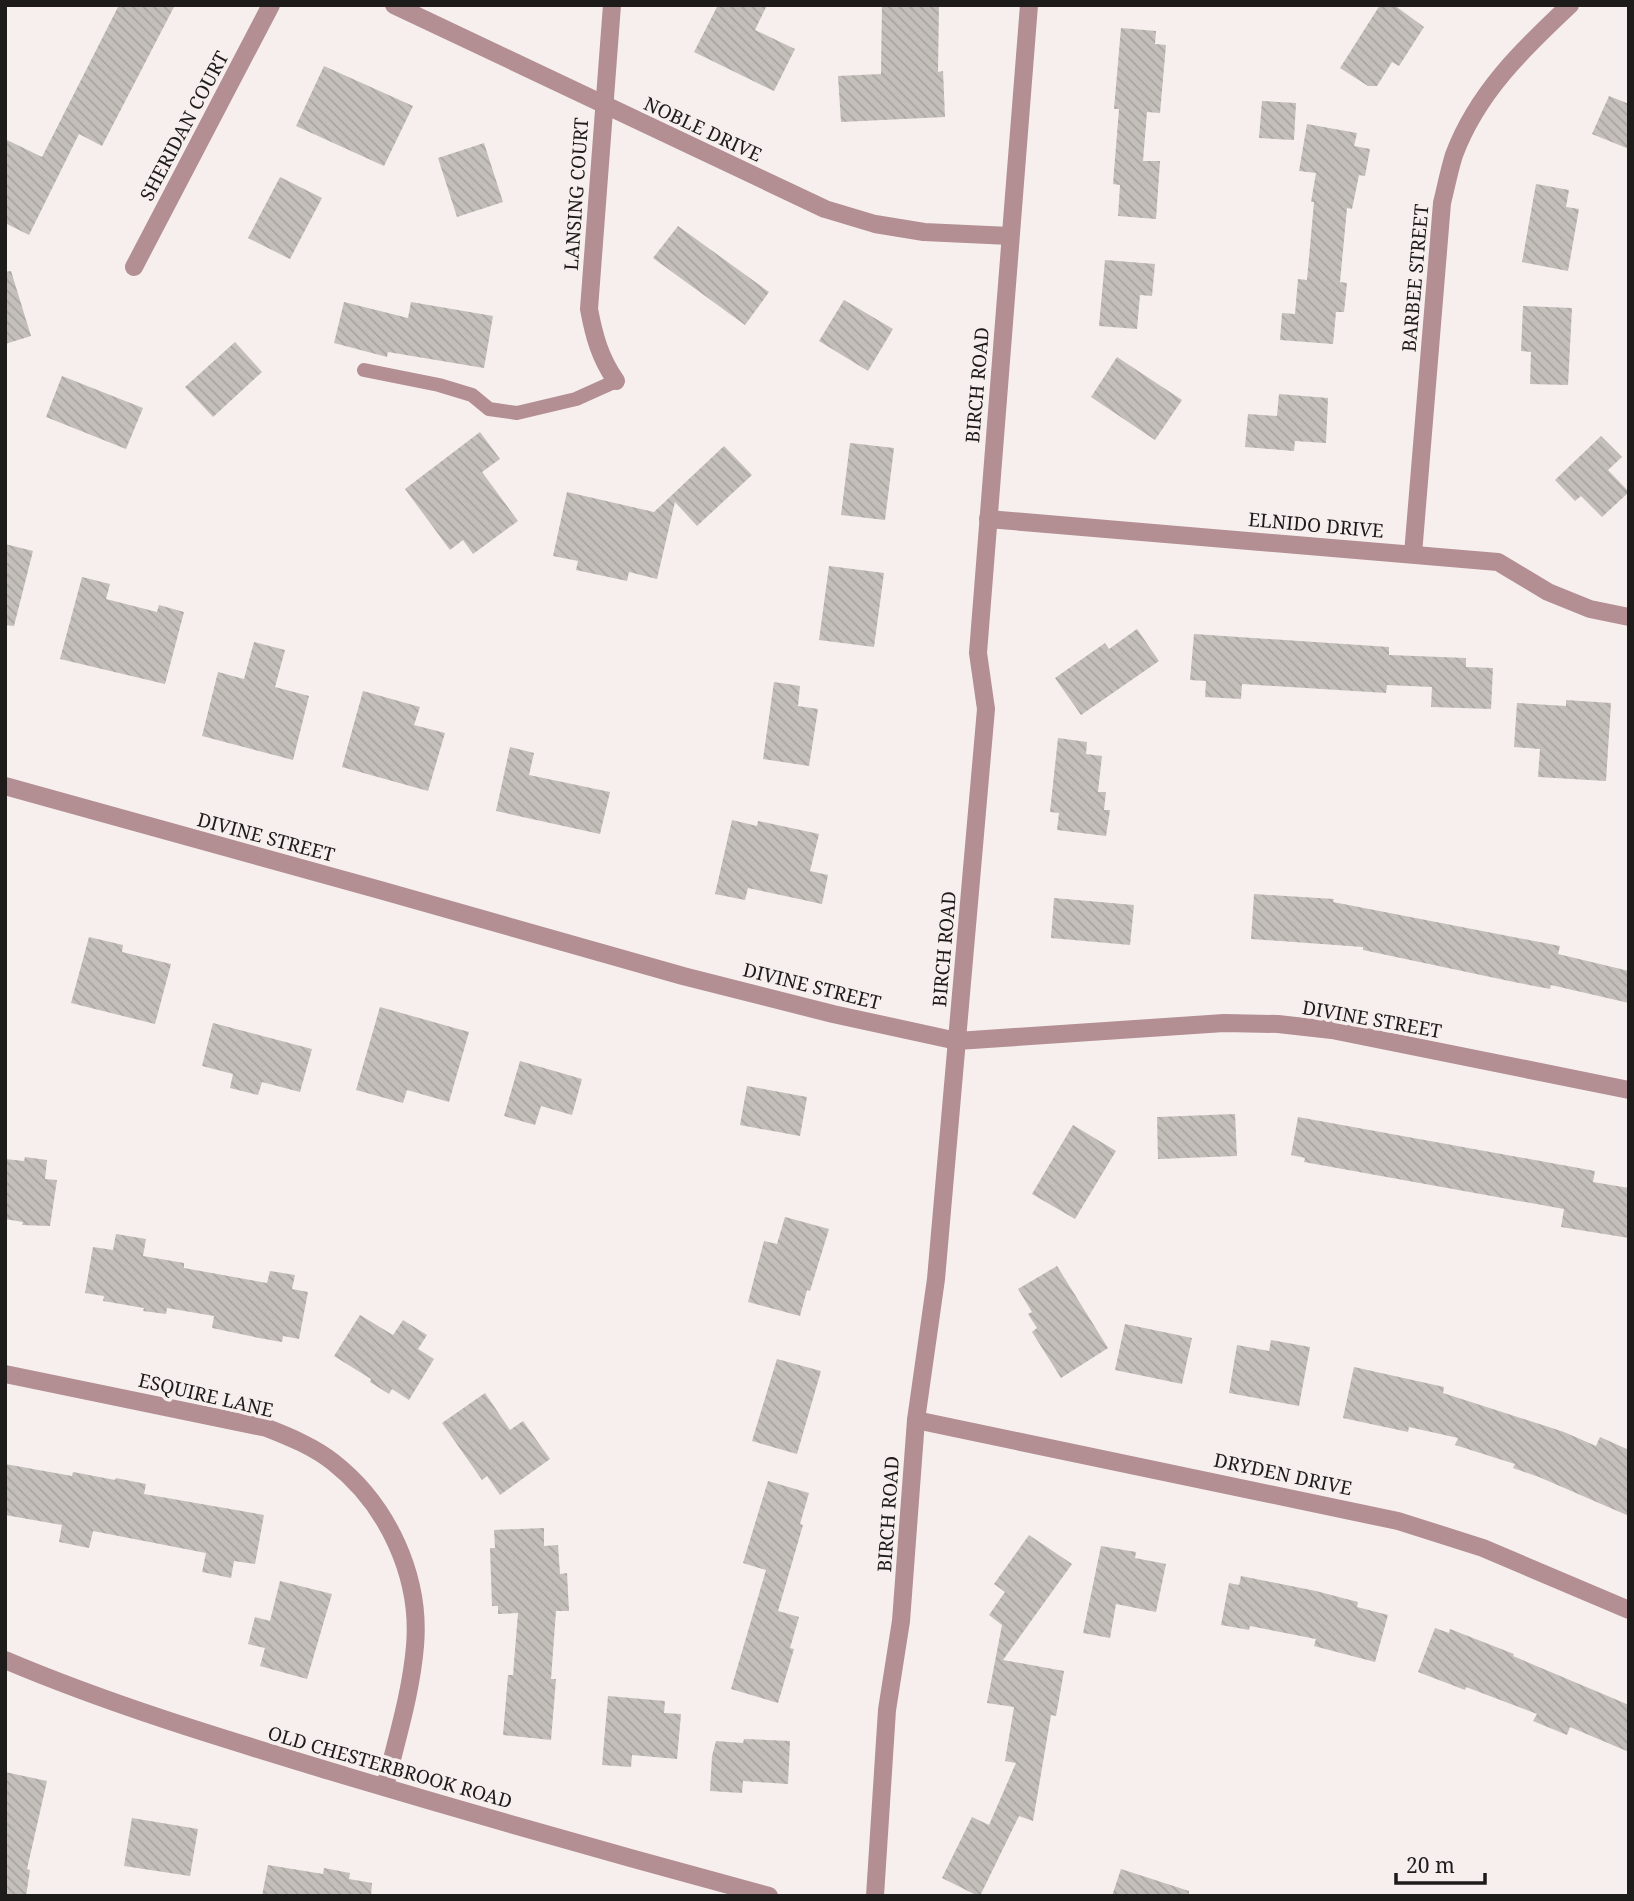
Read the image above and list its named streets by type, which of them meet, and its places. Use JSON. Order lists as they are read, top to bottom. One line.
{"streets":{"street":["SHERIDAN COURT","NOBLE DRIVE","LANSING COURT","BARBEE STREET","BIRCH ROAD","ELNIDO DRIVE","DIVINE STREET","ESQUIRE LANE","DRYDEN DRIVE","OLD CHESTERBROOK ROAD"]},"crossings":[["NOBLE DRIVE","LANSING COURT"],["NOBLE DRIVE","BIRCH ROAD"],["BARBEE STREET","ELNIDO DRIVE"],["BIRCH ROAD","ELNIDO DRIVE"],["BIRCH ROAD","DIVINE STREET"],["BIRCH ROAD","DRYDEN DRIVE"],["ESQUIRE LANE","OLD CHESTERBROOK ROAD"]],"scale_bar":"20 m"}
